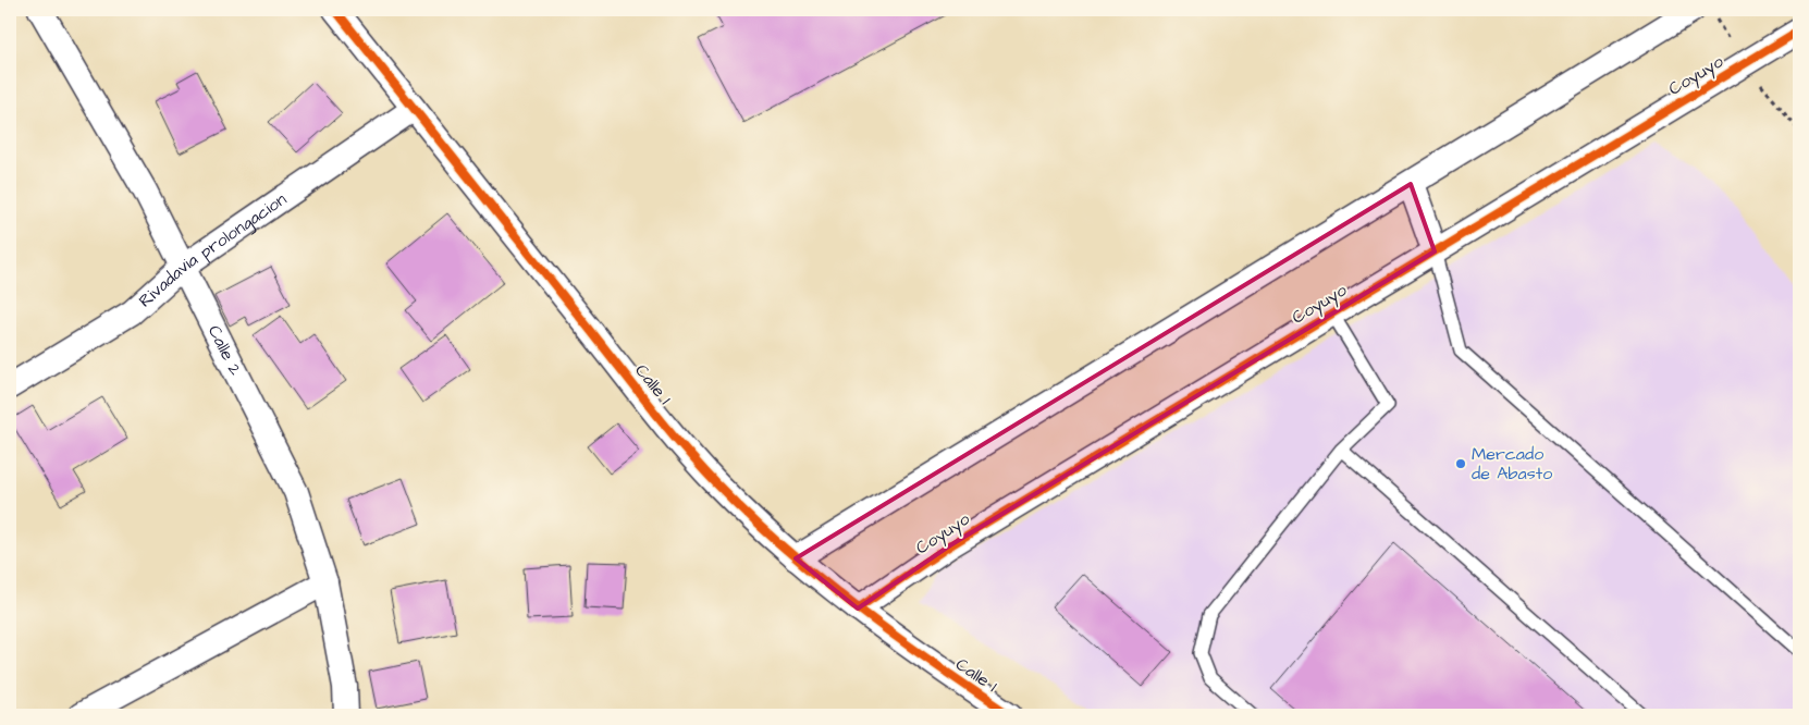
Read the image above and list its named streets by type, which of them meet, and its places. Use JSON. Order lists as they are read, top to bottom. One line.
{"streets":{"street":["Coyuyo","Rivadavia prolongacion","Calle 2","Calle 1"]},"crossings":[["Coyuyo","Calle 1"],["Rivadavia prolongacion","Calle 2"],["Rivadavia prolongacion","Calle 1"]],"places":["Mercado de Abasto"]}
